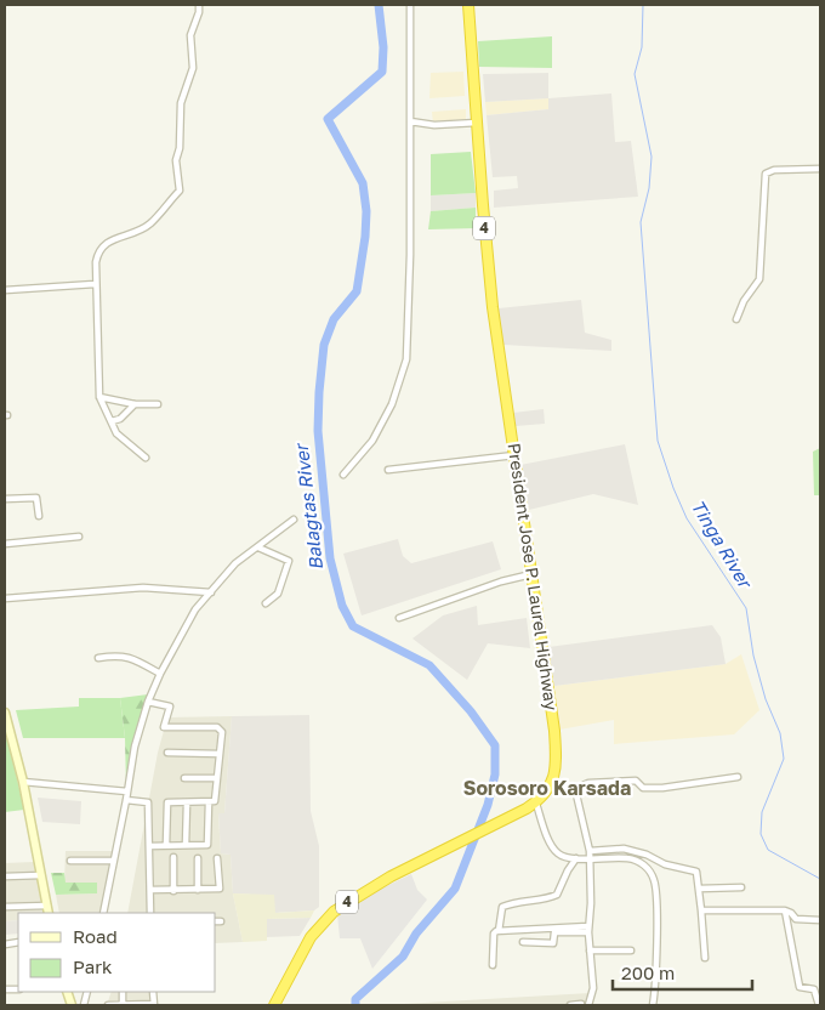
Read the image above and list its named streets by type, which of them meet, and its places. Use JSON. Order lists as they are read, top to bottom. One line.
{"streets":{"highway":["4","President Jose P. Laurel Highway"]},"crossings":[["4","President Jose P. Laurel Highway"]],"districts":["Sorosoro Karsada"],"water":["Balagtas River","Tinga River"],"legend":["Road","Park"],"scale_bar":"200 m"}
